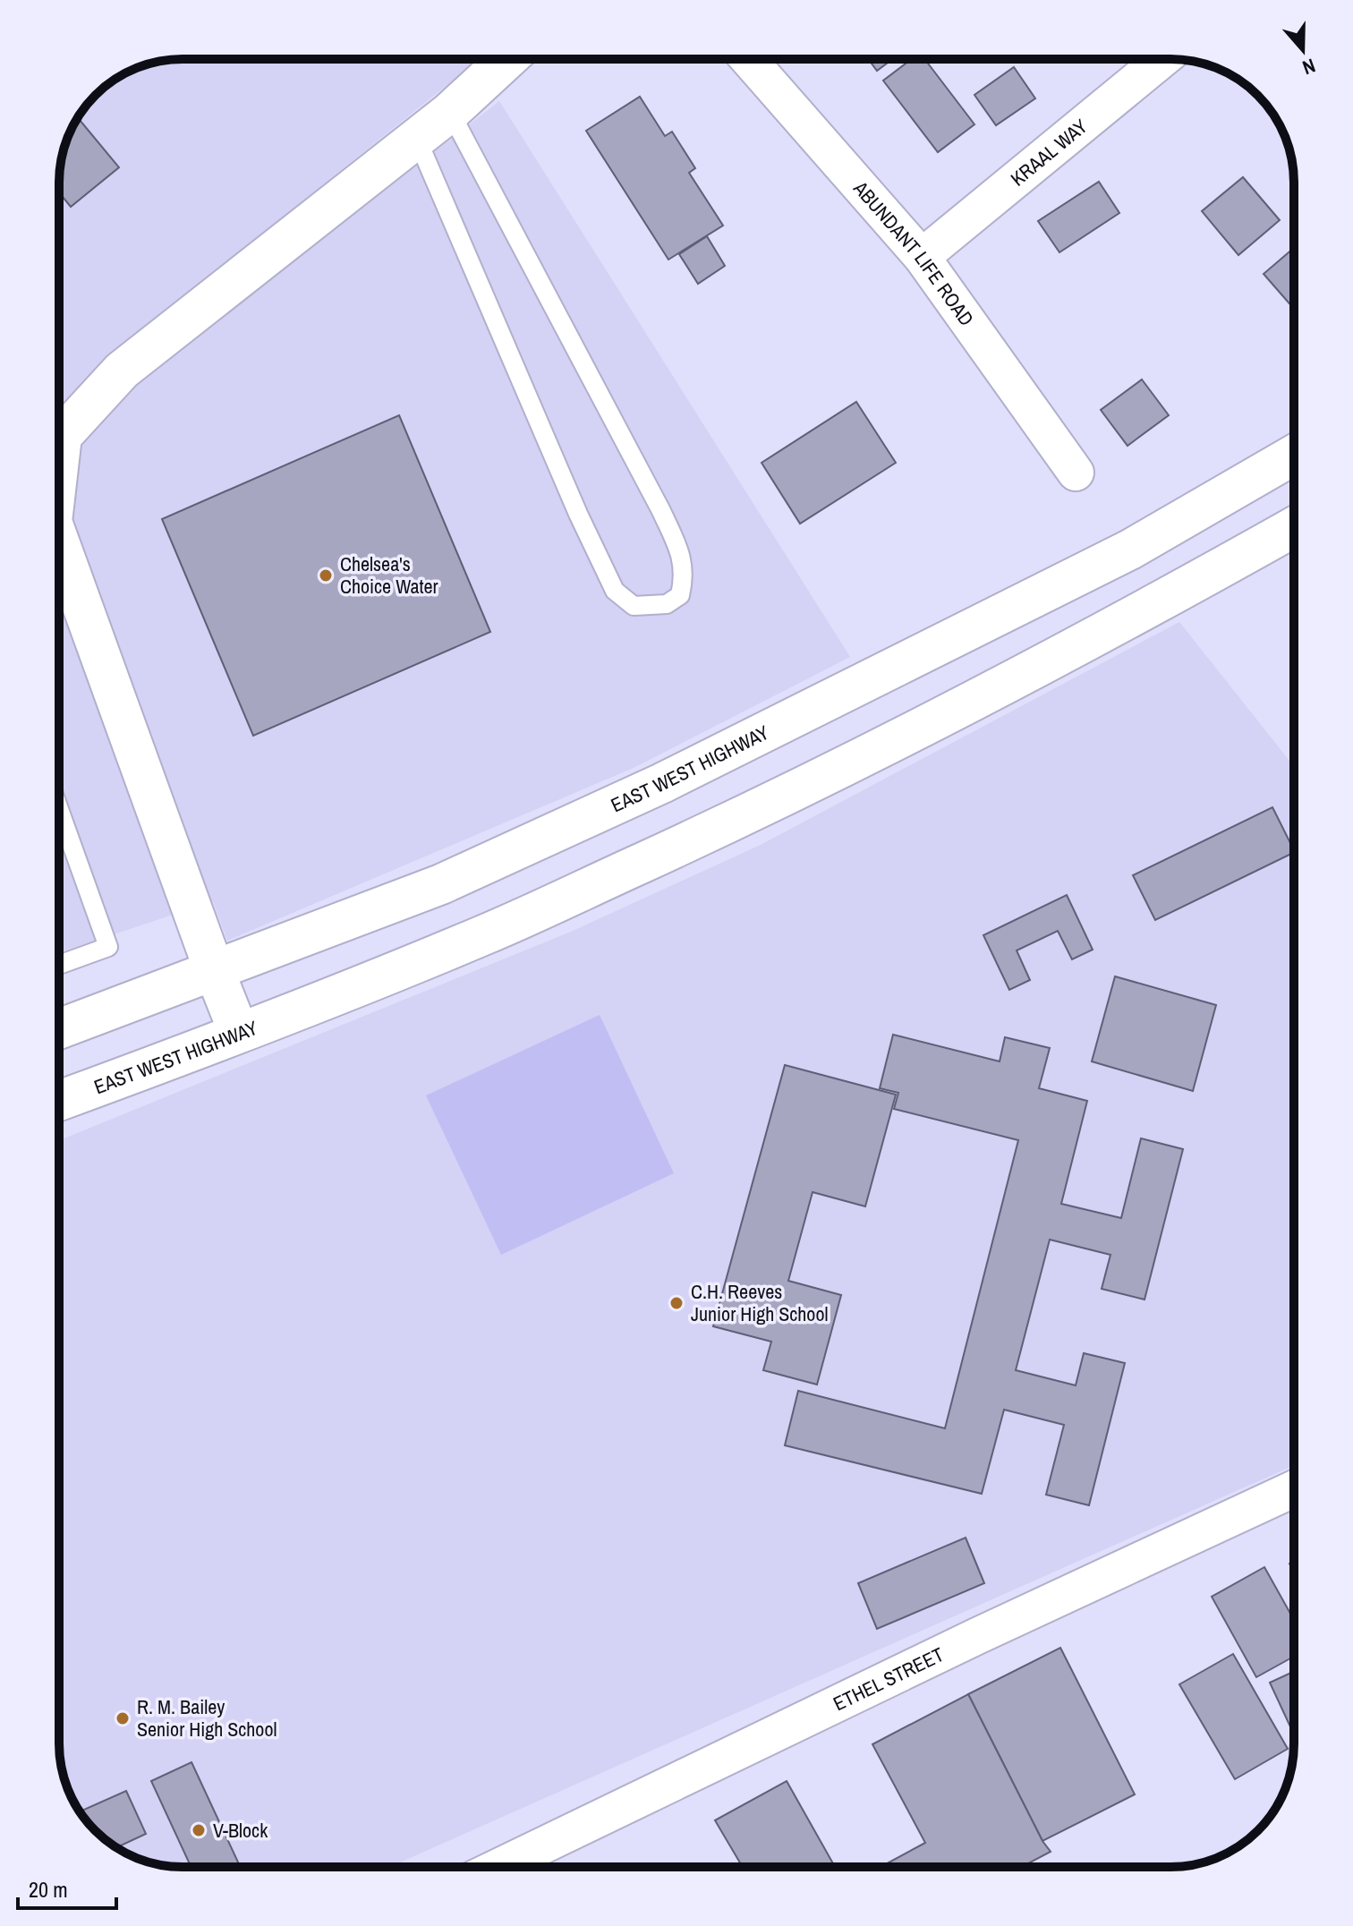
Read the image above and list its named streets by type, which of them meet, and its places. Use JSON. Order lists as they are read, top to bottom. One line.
{"streets":{"main road":["EAST WEST HIGHWAY"],"street":["KRAAL WAY","ABUNDANT LIFE ROAD","ETHEL STREET"]},"crossings":[["KRAAL WAY","ABUNDANT LIFE ROAD"]],"places":["Chelsea's Choice Water","C.H. Reeves Junior High School","R. M. Bailey Senior High School","V-Block"],"scale_bar":"20 m","north":"bottom"}
